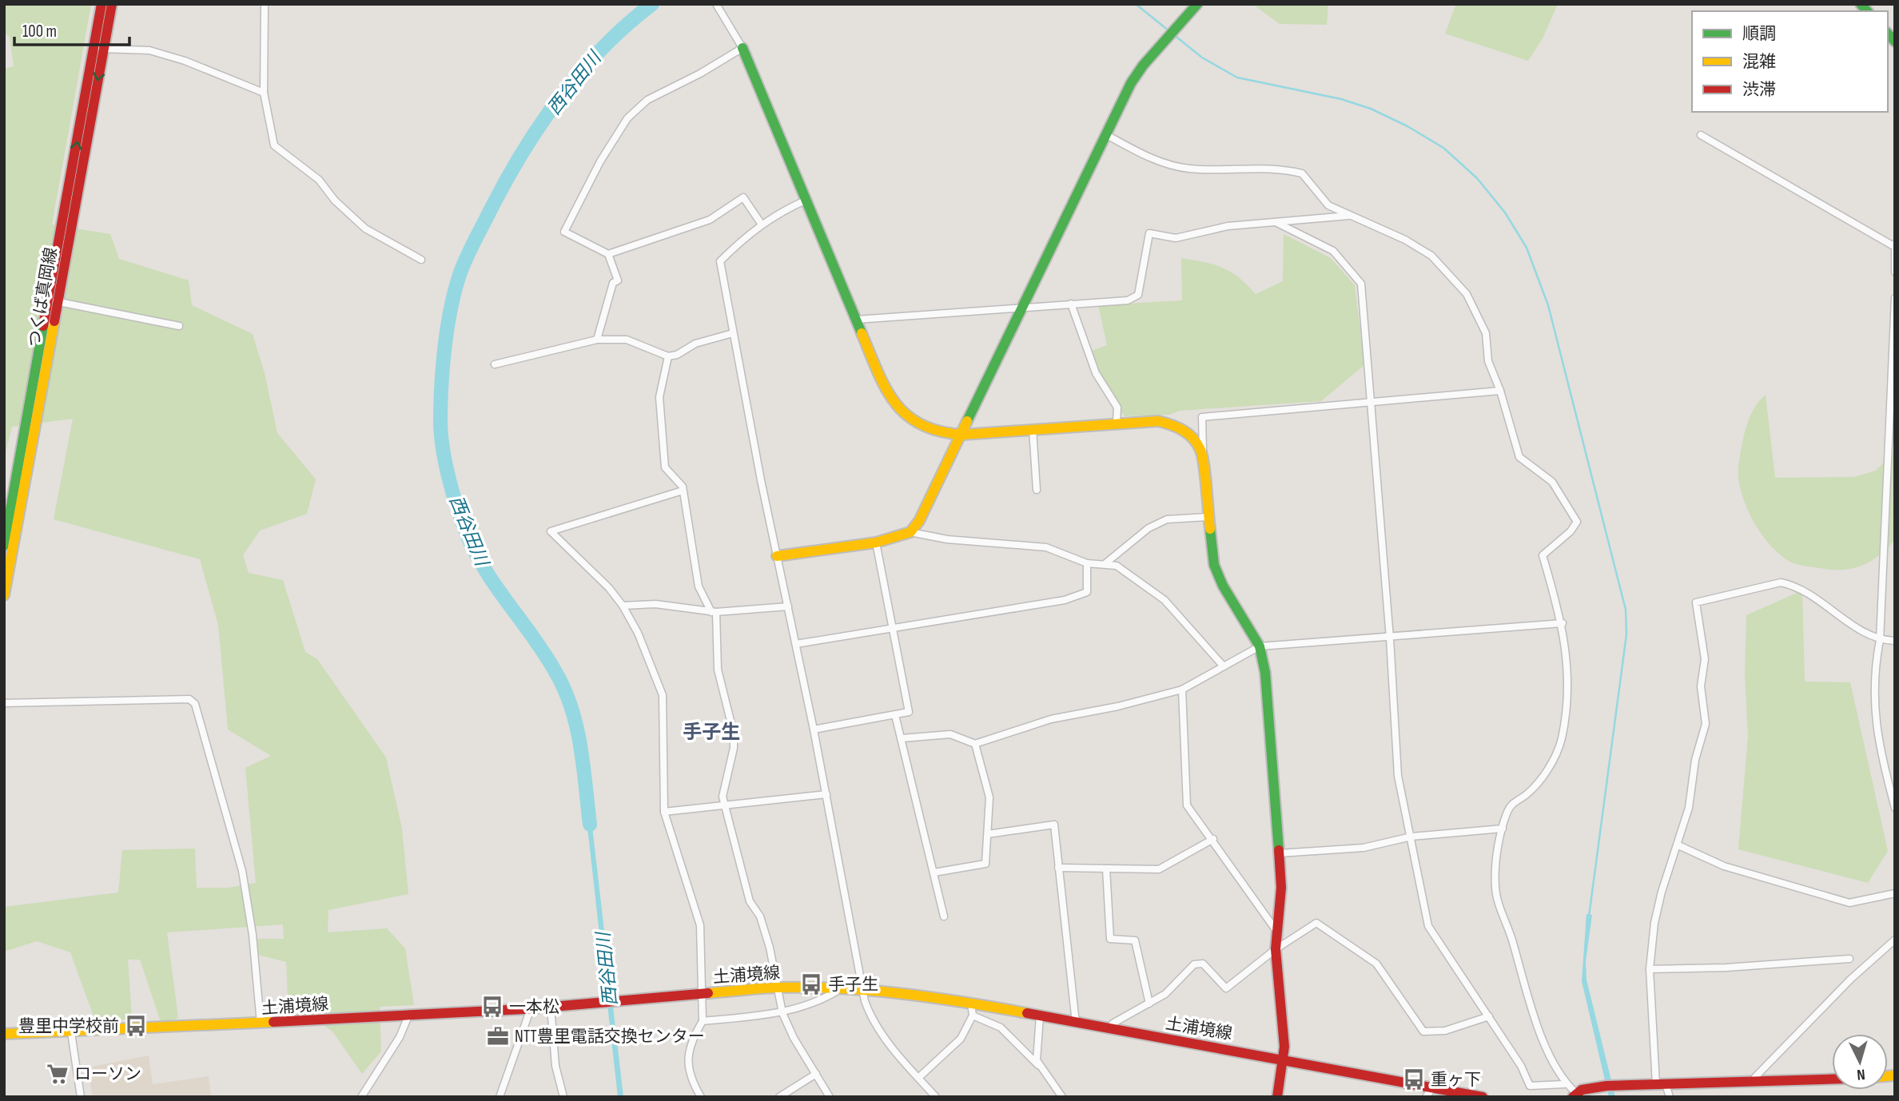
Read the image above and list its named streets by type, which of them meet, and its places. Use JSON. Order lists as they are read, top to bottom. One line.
{"streets":{"street":["つくば真岡線","土浦境線"]},"districts":["手子生"],"water":["西谷田川"],"places":{"bus stop":["手子生","一本松","豊里中学校前","重ヶ下"],"office":["NTT豊里電話交換センター"],"supermarket":["ローソン"]},"legend":["順調","混雑","渋滞"],"scale_bar":"100 m","north":"bottom"}
